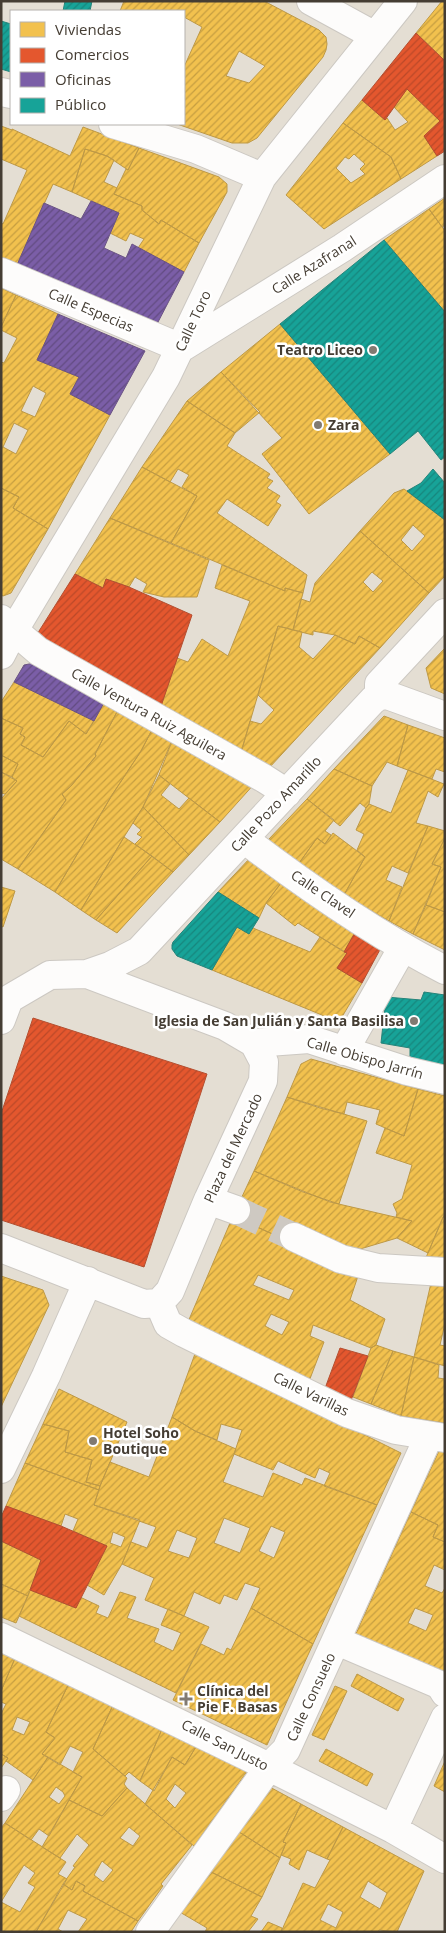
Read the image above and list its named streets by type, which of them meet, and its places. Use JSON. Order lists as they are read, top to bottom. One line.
{"streets":{"street":["Calle Azafranal","Calle Especias","Calle Toro","Calle Ventura Ruiz Aguilera","Calle Pozo Amarillo","Calle Clavel","Calle Obispo Jarrín","Plaza del Mercado","Calle Varillas","Calle Consuelo","Calle San Justo"]},"crossings":[["Calle Azafranal","Calle Especias"],["Calle Azafranal","Calle Toro"],["Calle Especias","Calle Toro"],["Calle Toro","Calle Ventura Ruiz Aguilera"],["Calle Ventura Ruiz Aguilera","Calle Pozo Amarillo"],["Calle Pozo Amarillo","Calle Clavel"],["Calle Obispo Jarrín","Plaza del Mercado"],["Plaza del Mercado","Calle Varillas"],["Calle Varillas","Calle Consuelo"],["Calle Consuelo","Calle San Justo"]],"places":{"other":["Teatro Liceo","Zara","Iglesia de San Julián y Santa Basilisa","Hotel Soho Boutique"],"health":["Clínica del Pie F. Basas"]},"legend":["Viviendas","Comercios","Oficinas","Público"]}
